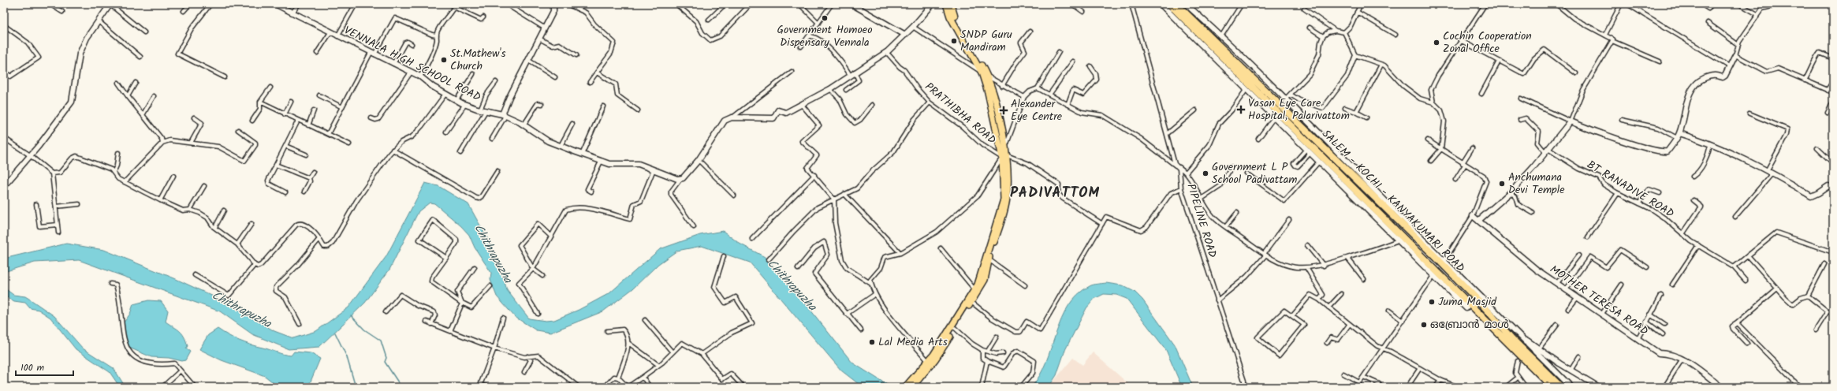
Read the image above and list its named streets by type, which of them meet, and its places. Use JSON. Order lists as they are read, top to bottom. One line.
{"streets":{"highway":["SALEM - KOCHI - KANYAKUMARI ROAD"],"street":["VENNALA HIGH SCHOOL ROAD","PRATHIBHA ROAD","BT RANADIVE ROAD","PIPELINE ROAD","MOTHER TERESA ROAD"]},"districts":["PADIVATTOM"],"water":["Chithrapuzha"],"places":{"other":["Government Homoeo Dispensary Vennala","SNDP Guru Mandiram","Cochin Cooperation Zonal Office","St.Mathew's Church","Government L P School Padivattam","Anchumana Devi Temple","Juma Masjid","ഒബ്രോൻ മാൾ","Lal Media Arts"],"health":["Vasan Eye Care Hospital, Palarivattom","Alexander Eye Centre"]},"scale_bar":"100 m"}
